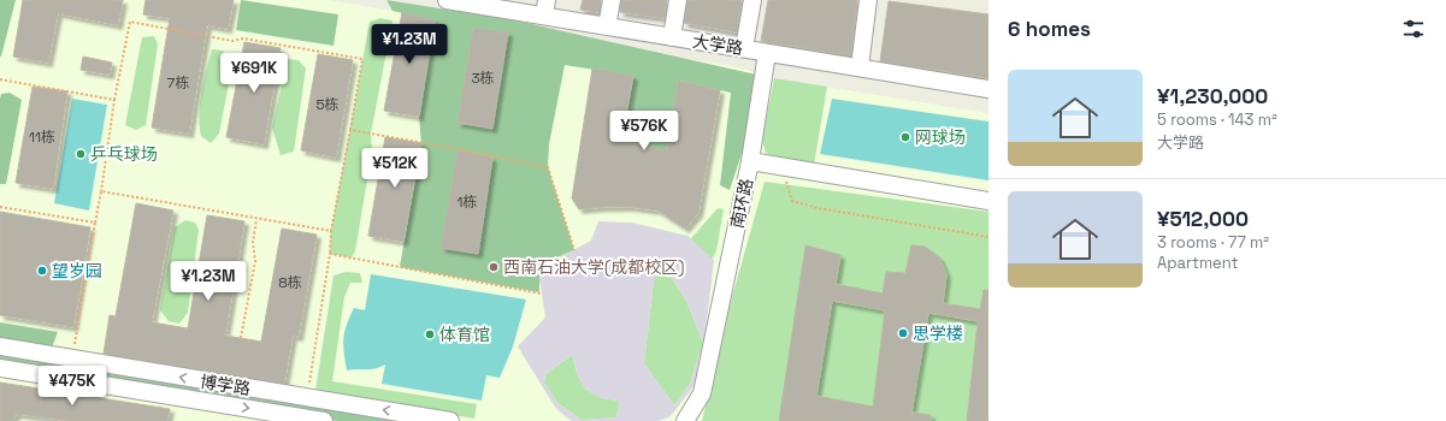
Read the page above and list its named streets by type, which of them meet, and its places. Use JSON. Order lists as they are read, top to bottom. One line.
{"streets":{"street":["大学路","南环路","博学路"]},"places":["网球场","乒乓球场","西南石油大学(成都校区)","望岁园","思学楼","体育馆"],"house_numbers":["3栋","7栋","5栋","11栋","1栋","8栋"],"page":{"heading":"6 homes","price":["¥1.23M","¥691K","¥576K","¥512K","¥1.23M","¥475K"],"list":[{"name":"¥1,230,000","note":"5 rooms · 143 m² · 大学路"},{"name":"¥512,000","note":"3 rooms · 77 m² · Apartment"}]}}
